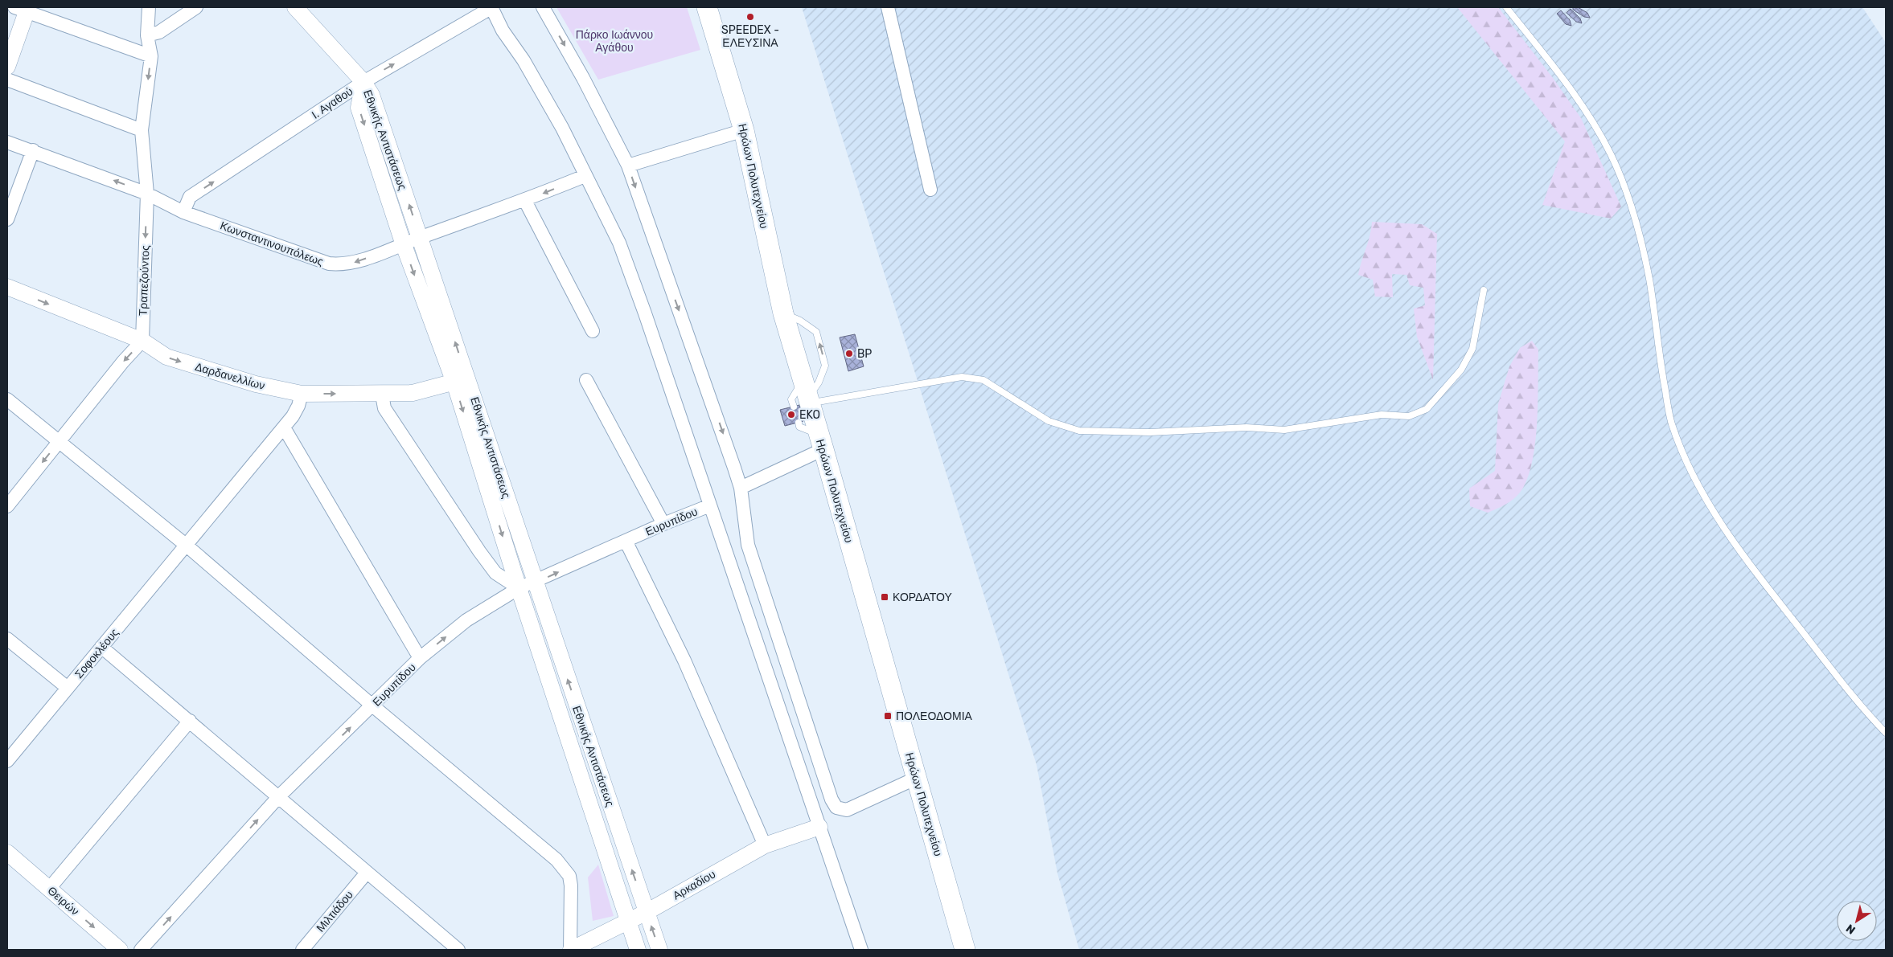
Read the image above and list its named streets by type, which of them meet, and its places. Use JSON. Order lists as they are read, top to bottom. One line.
{"streets":{"main road":["Ηρώων Πολυτεχνείου"],"street":["Ι. Αγαθού","Εθνικής Αντιστάσεως","Κωνσταντινουπόλεως","Τραπεζούντος","Δαρδανελλίων","Ευρυπίδου","Σοφοκλέους","Αρκαδίου","Θειρών","Μιλτιάδου"]},"crossings":[["Ι. Αγαθού","Εθνικής Αντιστάσεως"],["Ι. Αγαθού","Κωνσταντινουπόλεως"],["Εθνικής Αντιστάσεως","Κωνσταντινουπόλεως"],["Εθνικής Αντιστάσεως","Δαρδανελλίων"],["Εθνικής Αντιστάσεως","Ευρυπίδου"],["Εθνικής Αντιστάσεως","Αρκαδίου"],["Κωνσταντινουπόλεως","Τραπεζούντος"],["Τραπεζούντος","Δαρδανελλίων"],["Δαρδανελλίων","Σοφοκλέους"]],"one_way":["Ι. Αγαθού","Κωνσταντινουπόλεως","Τραπεζούντος","Θειρών"],"parks":["Πάρκο Ιωάννου Αγάθου"],"places":{"other":["SPEEDEX - ΕΛΕΥΣΙΝΑ","BP","EKO"],"transit":["ΚΟΡΔΑΤΟΥ","ΠΟΛΕΟΔΟΜΙΑ"]},"north":"bottom left"}
